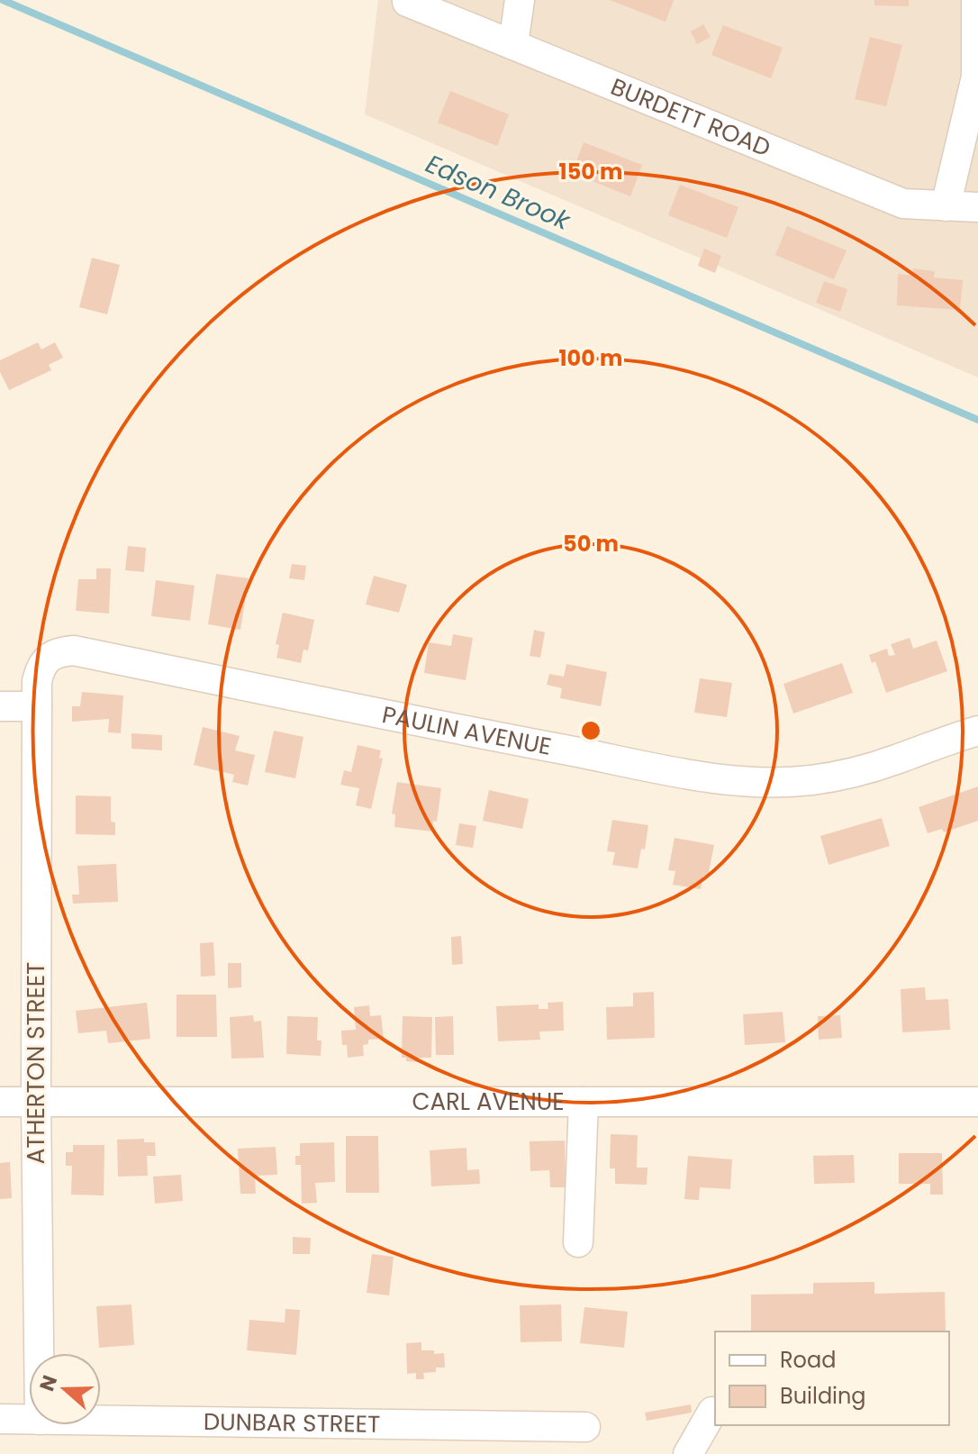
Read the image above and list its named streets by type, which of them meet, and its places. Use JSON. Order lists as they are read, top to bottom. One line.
{"streets":{"street":["BURDETT ROAD","PAULIN AVENUE","ATHERTON STREET","CARL AVENUE","DUNBAR STREET"]},"crossings":[["PAULIN AVENUE","ATHERTON STREET"],["ATHERTON STREET","CARL AVENUE"]],"water":["Edson Brook"],"legend":["Road","Building"],"north":"left","rings":["150 m","100 m","50 m"]}
